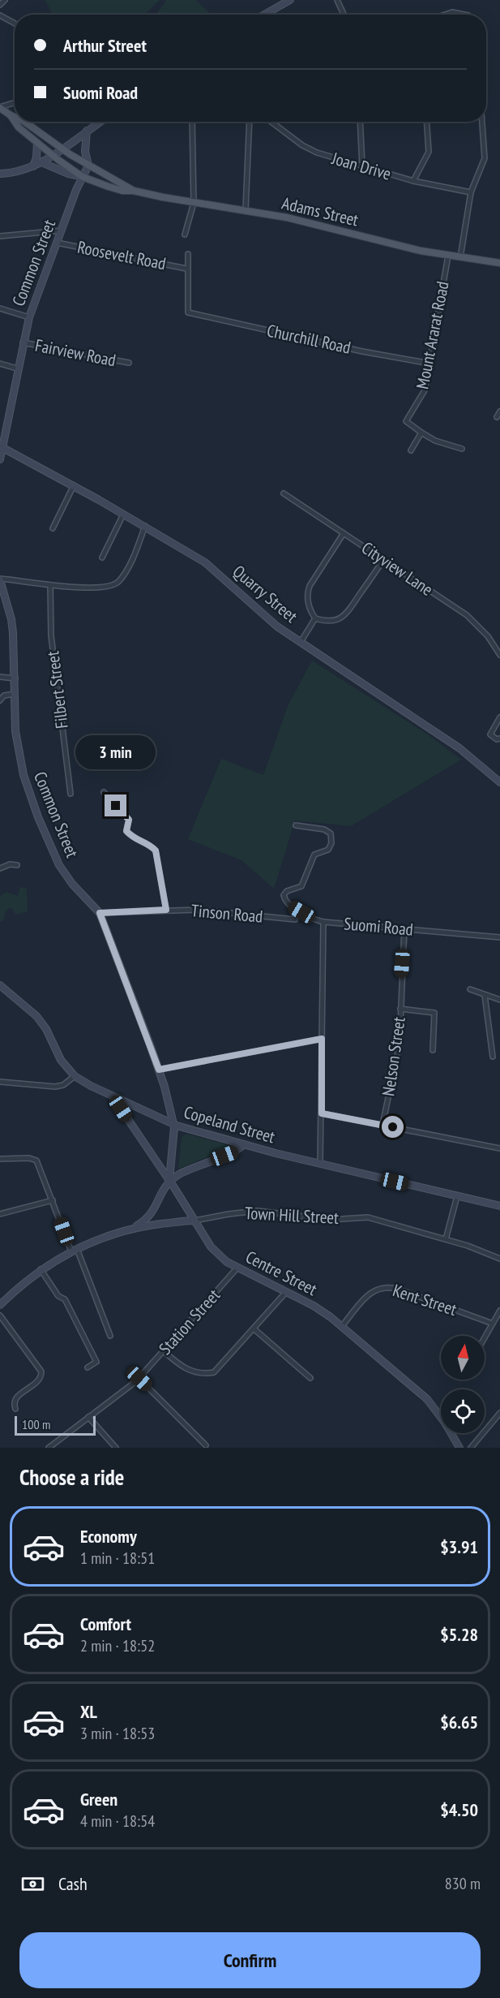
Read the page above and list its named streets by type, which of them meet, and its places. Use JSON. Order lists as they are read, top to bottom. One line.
{"streets":{"main road":["Adams Street","Common Street","Quarry Street","Copeland Street","Centre Street"],"street":["Joan Drive","Roosevelt Road","Mount Ararat Road","Churchill Road","Fairview Road","Cityview Lane","Filbert Street","Tinson Road","Suomi Road","Nelson Street","Town Hill Street","Kent Street","Station Street"]},"crossings":[["Adams Street","Common Street"],["Adams Street","Mount Ararat Road"],["Roosevelt Road","Common Street"],["Roosevelt Road","Churchill Road"],["Common Street","Fairview Road"],["Common Street","Quarry Street"],["Common Street","Tinson Road"],["Common Street","Copeland Street"],["Common Street","Centre Street"],["Mount Ararat Road","Churchill Road"],["Suomi Road","Nelson Street"],["Copeland Street","Centre Street"],["Town Hill Street","Centre Street"],["Centre Street","Kent Street"],["Centre Street","Station Street"]],"scale_bar":"100 m","north":"top","page":{"banner":["Arthur Street","Suomi Road"],"bubble":"3 min","scale":"100 m","heading":"Choose a ride","list":[{"name":"Economy","note":"1 min · 18:51","value":"$3.91"},{"name":"Comfort","note":"2 min · 18:52","value":"$5.28"},{"name":"XL","note":"3 min · 18:53","value":"$6.65"},{"name":"Green","note":"4 min · 18:54","value":"$4.50"}],"pay":["Cash","830 m"],"buttons":"Confirm"}}
